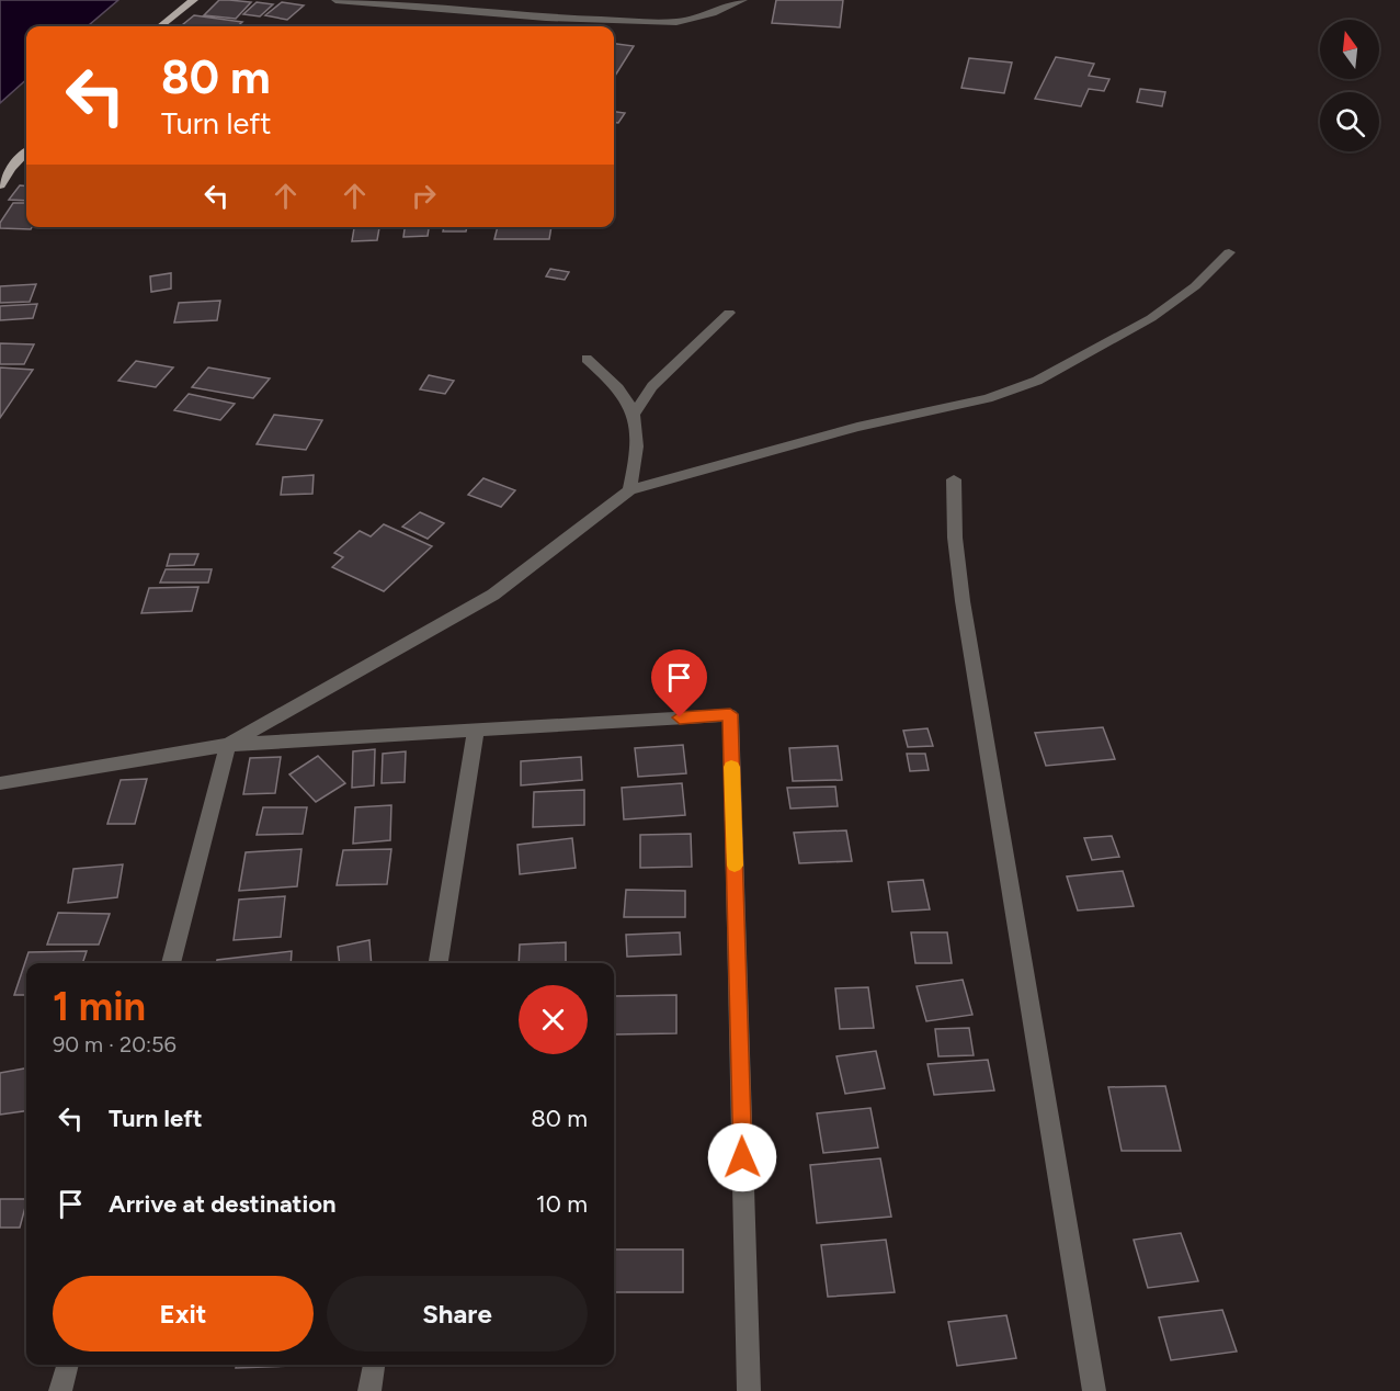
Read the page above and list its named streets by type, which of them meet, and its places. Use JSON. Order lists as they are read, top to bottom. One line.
{"north":"top","page":{"turn":["80 m","Turn left"],"heading":["1 min","90 m · 20:56"],"list":[{"name":"Turn left","value":"80 m"},{"name":"Arrive at destination","value":"10 m"}],"buttons":["Exit","Share"]}}
